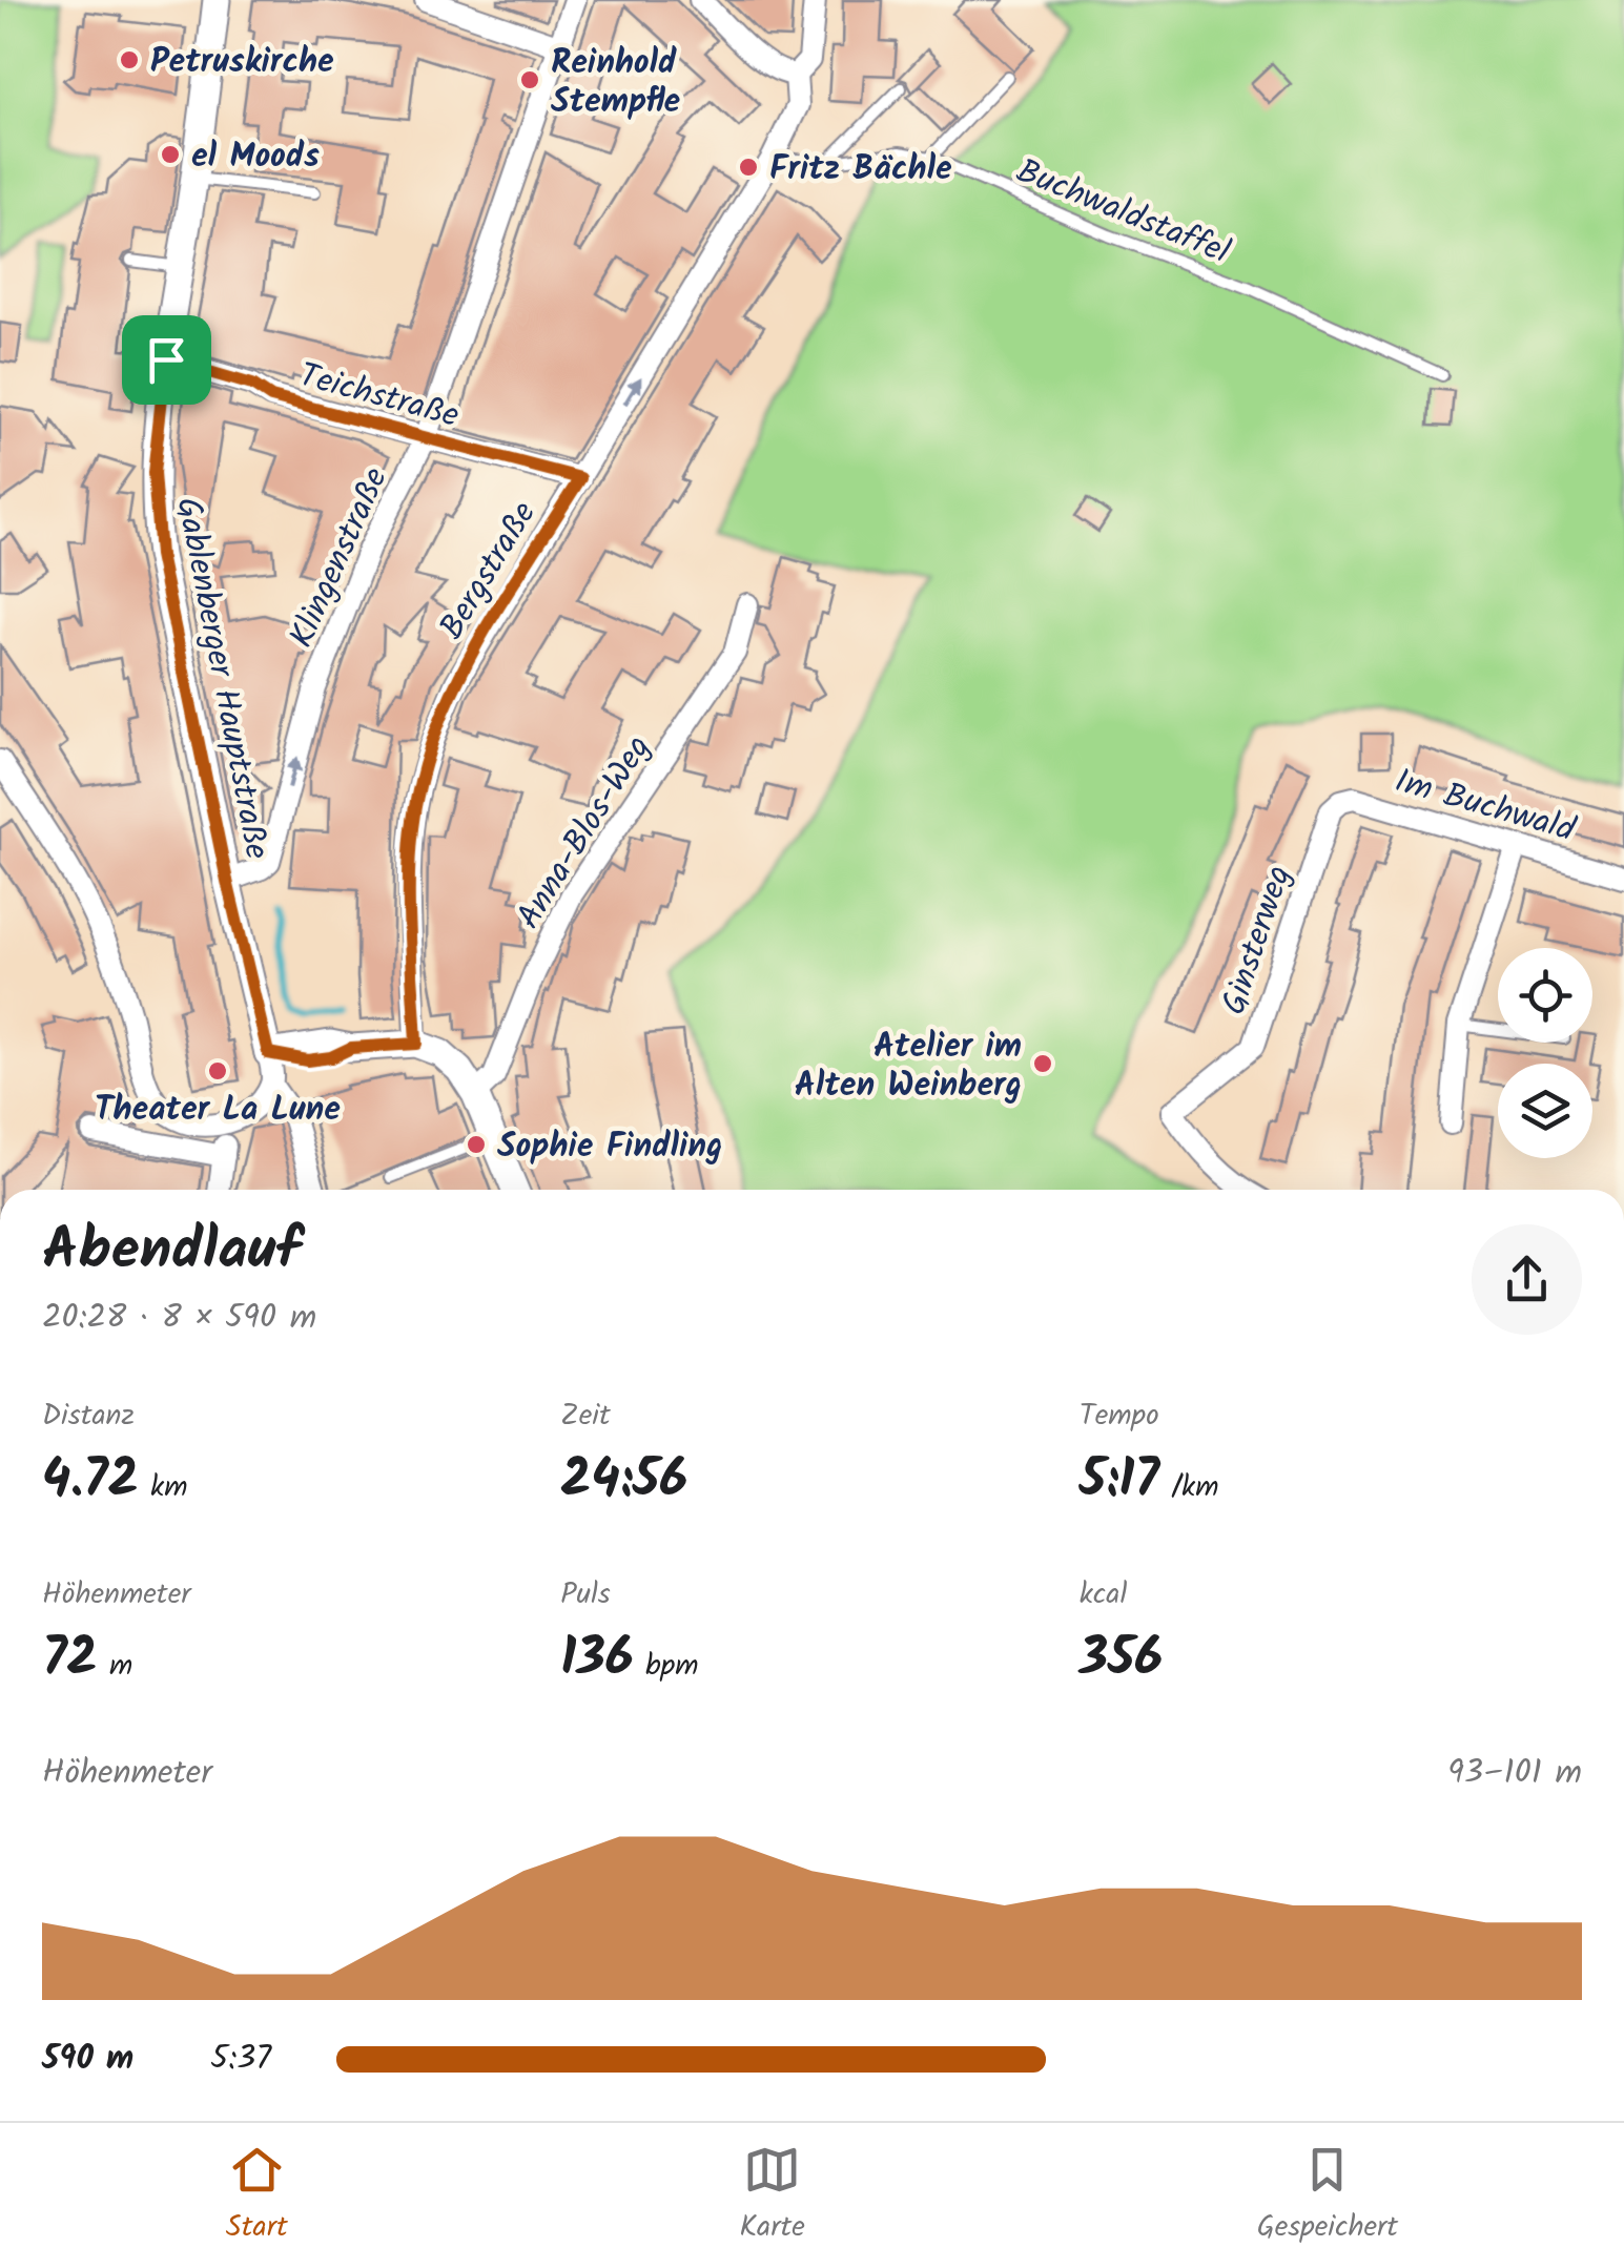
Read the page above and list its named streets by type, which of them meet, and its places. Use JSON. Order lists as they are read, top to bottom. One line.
{"streets":{"street":["Teichstraße","Klingenstraße","Bergstraße","Gablenberger Hauptstraße","Im Buchwald","Anna-Blos-Weg","Ginsterweg"],"lane":["Buchwaldstaffel"]},"crossings":[["Buchwaldstaffel","Bergstraße"],["Teichstraße","Klingenstraße"],["Teichstraße","Bergstraße"],["Teichstraße","Gablenberger Hauptstraße"],["Klingenstraße","Gablenberger Hauptstraße"],["Im Buchwald","Ginsterweg"]],"one_way":["Klingenstraße"],"places":["Petruskirche","Reinhold Stempfle","el Moods","Fritz Bächle","Atelier im Alten Weinberg","Theater La Lune","Sophie Findling"],"page":{"heading":["Abendlauf","20:28 · 8 × 590 m"],"stats":[["Distanz","4.72 km"],["Zeit","24:56"],["Tempo","5:17 /km"],["Höhenmeter","72 m"],["Puls","136 bpm"],["kcal","356"]],"chart":["Höhenmeter","93–101 m"],"list":[{"name":"590 m","note":"5:37"}],"tabs":["Start","Karte","Gespeichert"]}}
